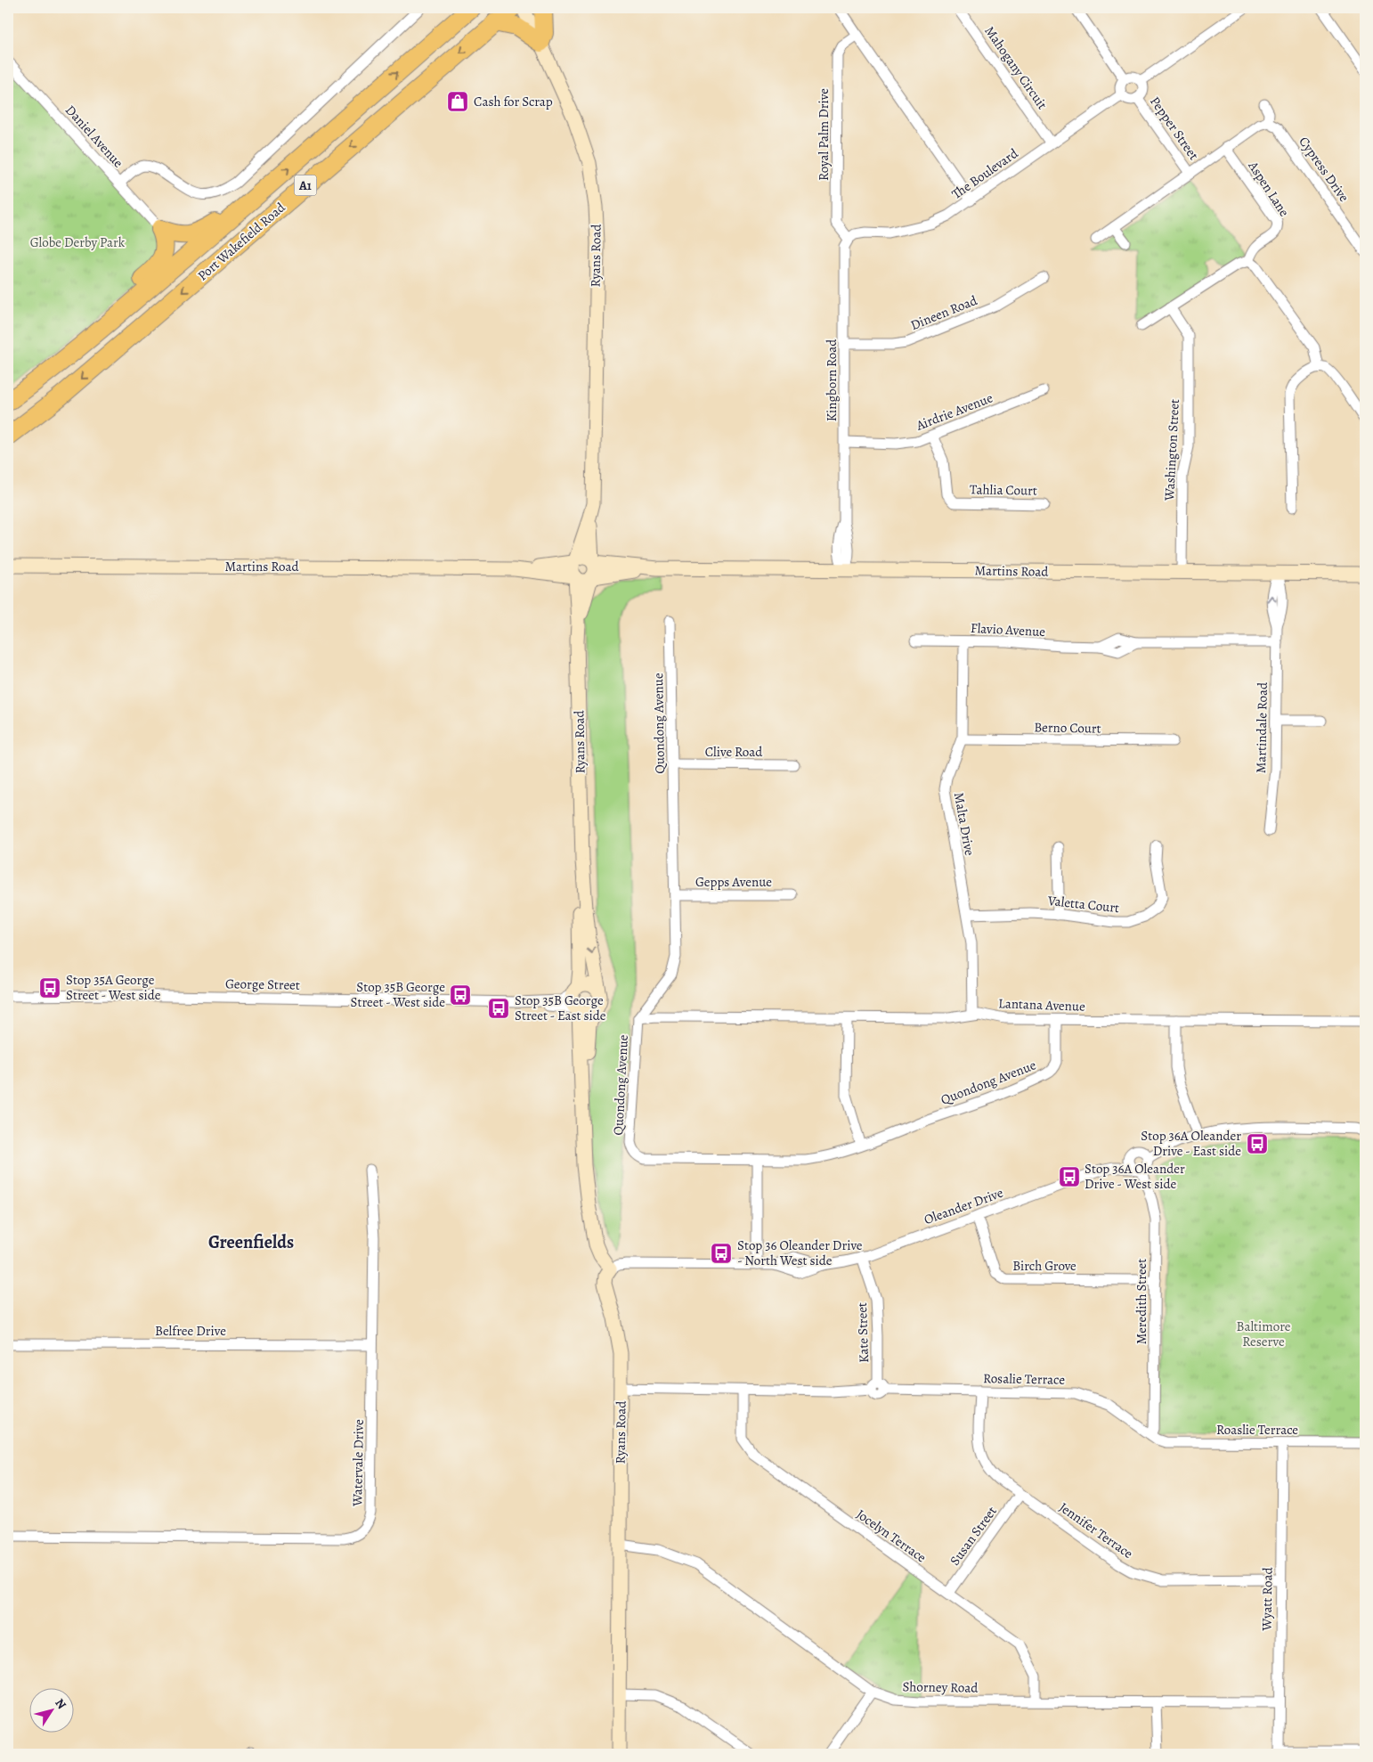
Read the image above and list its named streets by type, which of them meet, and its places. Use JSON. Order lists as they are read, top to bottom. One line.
{"streets":{"highway":["A1","Port Wakefield Road"],"street":["Mahogany Circuit","Pepper Street","Royal Palm Drive","Daniel Avenue","Cypress Drive","The Boulevard","Aspen Lane","Ryans Road","Dineen Road","Kingborn Road","Airdrie Avenue","Washington Street","Tahlia Court","Martins Road","Flavio Avenue","Quondong Avenue","Berno Court","Martindale Road","Clive Road","Malta Drive","Gepps Avenue","Valetta Court","George Street","Lantana Avenue","Oleander Drive","Birch Grove","Meredith Street","Belfree Drive","Kate Street","Rosalie Terrace","Roaslie Terrace","Watervale Drive","Jennifer Terrace","Jocelyn Terrace","Susan Street","Wyatt Road","Shorney Road"]},"crossings":[["Mahogany Circuit","The Boulevard"],["Pepper Street","The Boulevard"],["Royal Palm Drive","The Boulevard"],["Royal Palm Drive","Kingborn Road"],["The Boulevard","Kingborn Road"],["Ryans Road","Martins Road"],["Ryans Road","George Street"],["Ryans Road","Oleander Drive"],["Ryans Road","Rosalie Terrace"],["Ryans Road","Shorney Road"],["Dineen Road","Kingborn Road"],["Kingborn Road","Airdrie Avenue"],["Kingborn Road","Martins Road"],["Airdrie Avenue","Tahlia Court"],["Washington Street","Martins Road"],["Martins Road","Martindale Road"],["Flavio Avenue","Martindale Road"],["Flavio Avenue","Malta Drive"],["Quondong Avenue","Clive Road"],["Quondong Avenue","Gepps Avenue"],["Quondong Avenue","Lantana Avenue"],["Berno Court","Malta Drive"],["Malta Drive","Valetta Court"],["Malta Drive","Lantana Avenue"],["Oleander Drive","Birch Grove"],["Oleander Drive","Meredith Street"],["Oleander Drive","Kate Street"],["Birch Grove","Meredith Street"],["Meredith Street","Rosalie Terrace"],["Meredith Street","Roaslie Terrace"],["Belfree Drive","Watervale Drive"],["Kate Street","Rosalie Terrace"],["Rosalie Terrace","Roaslie Terrace"],["Rosalie Terrace","Jennifer Terrace"],["Rosalie Terrace","Jocelyn Terrace"],["Roaslie Terrace","Wyatt Road"],["Jennifer Terrace","Susan Street"],["Jennifer Terrace","Wyatt Road"],["Jocelyn Terrace","Susan Street"],["Jocelyn Terrace","Shorney Road"],["Wyatt Road","Shorney Road"]],"districts":["Greenfields"],"parks":["Globe Derby Park","Baltimore Reserve"],"places":{"shop":["Cash for Scrap"],"bus stop":["Stop 35A George Street - West side","Stop 35B George Street - West side","Stop 35B George Street - East side","Stop 36A Oleander Drive - East side","Stop 36A Oleander Drive - West side","Stop 36 Oleander Drive - North West side"]},"north":"top right"}
